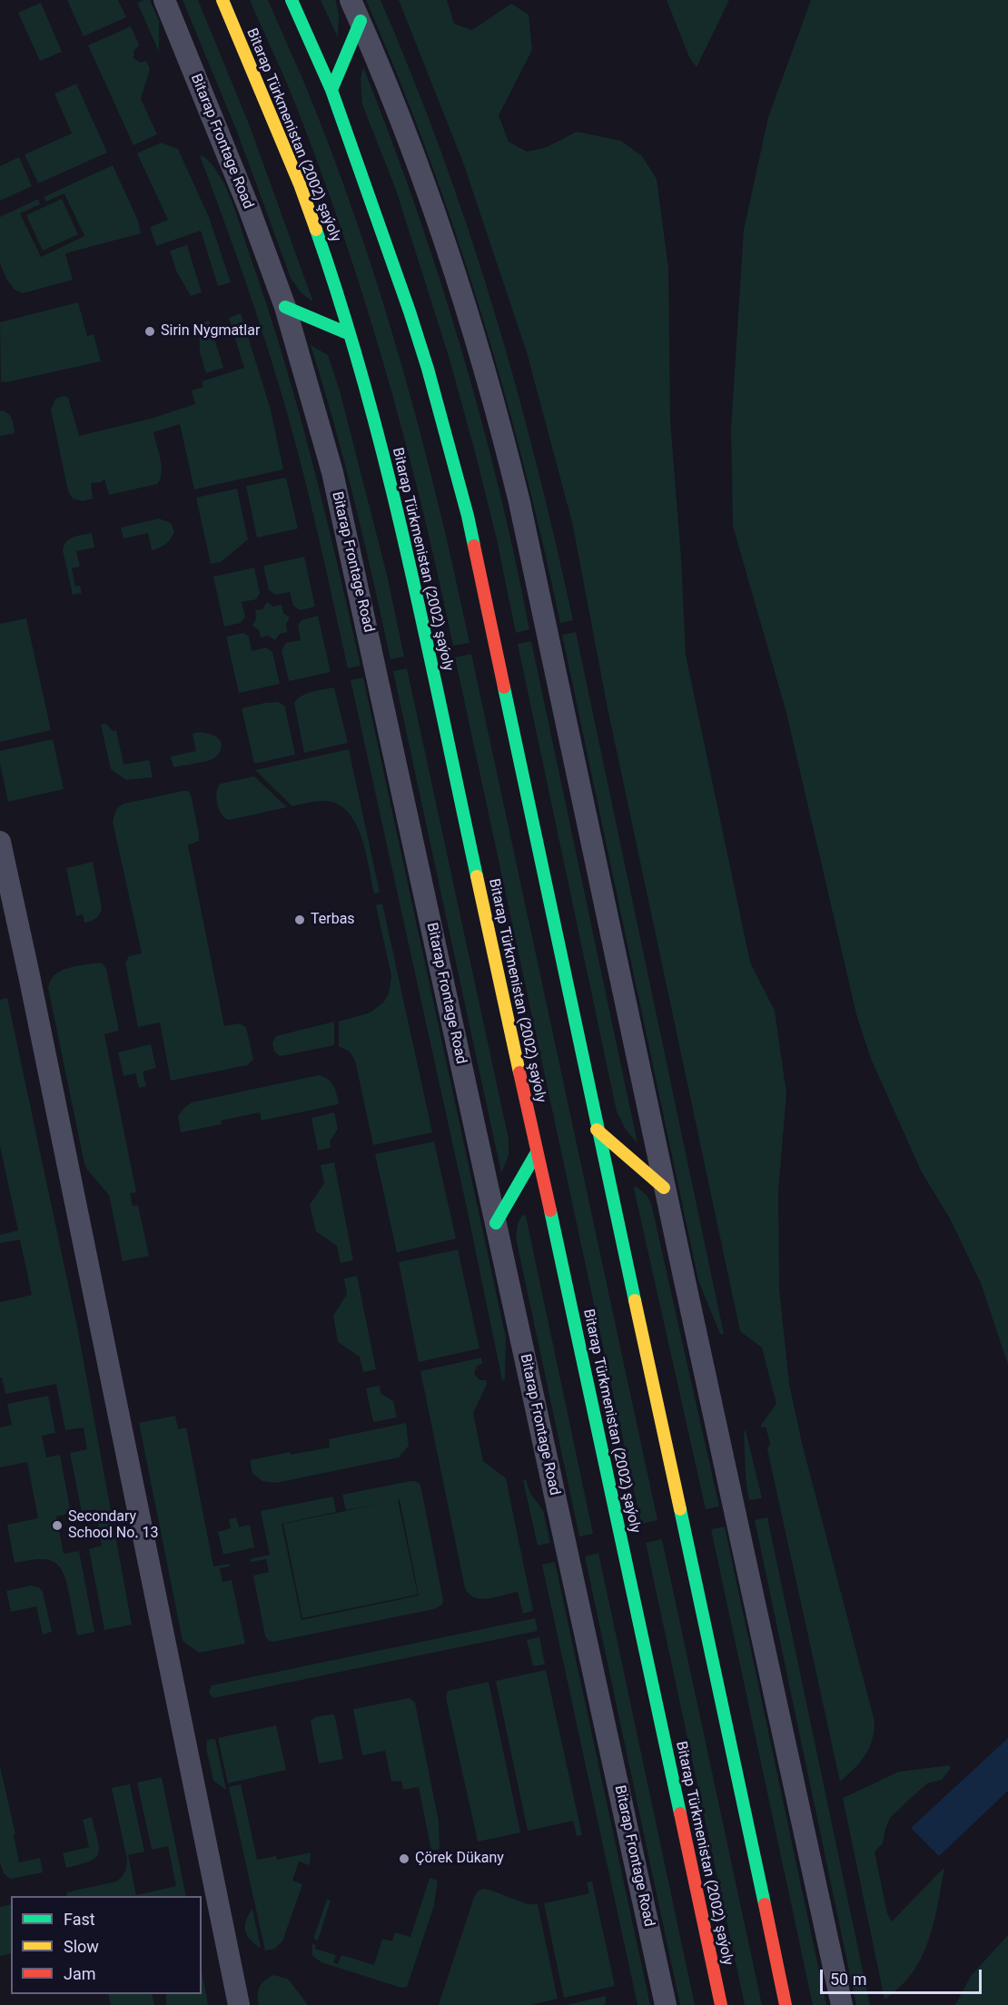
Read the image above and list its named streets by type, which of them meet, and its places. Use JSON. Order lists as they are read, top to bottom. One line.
{"streets":{"main road":["Bitarap Türkmenistan (2002) şaýoly"],"street":["Bitarap Frontage Road"]},"places":["Sirin Nygmatlar","Terbas","Secondary School No. 13","Çörek Dükany"],"legend":["Fast","Slow","Jam"],"scale_bar":"50 m"}
